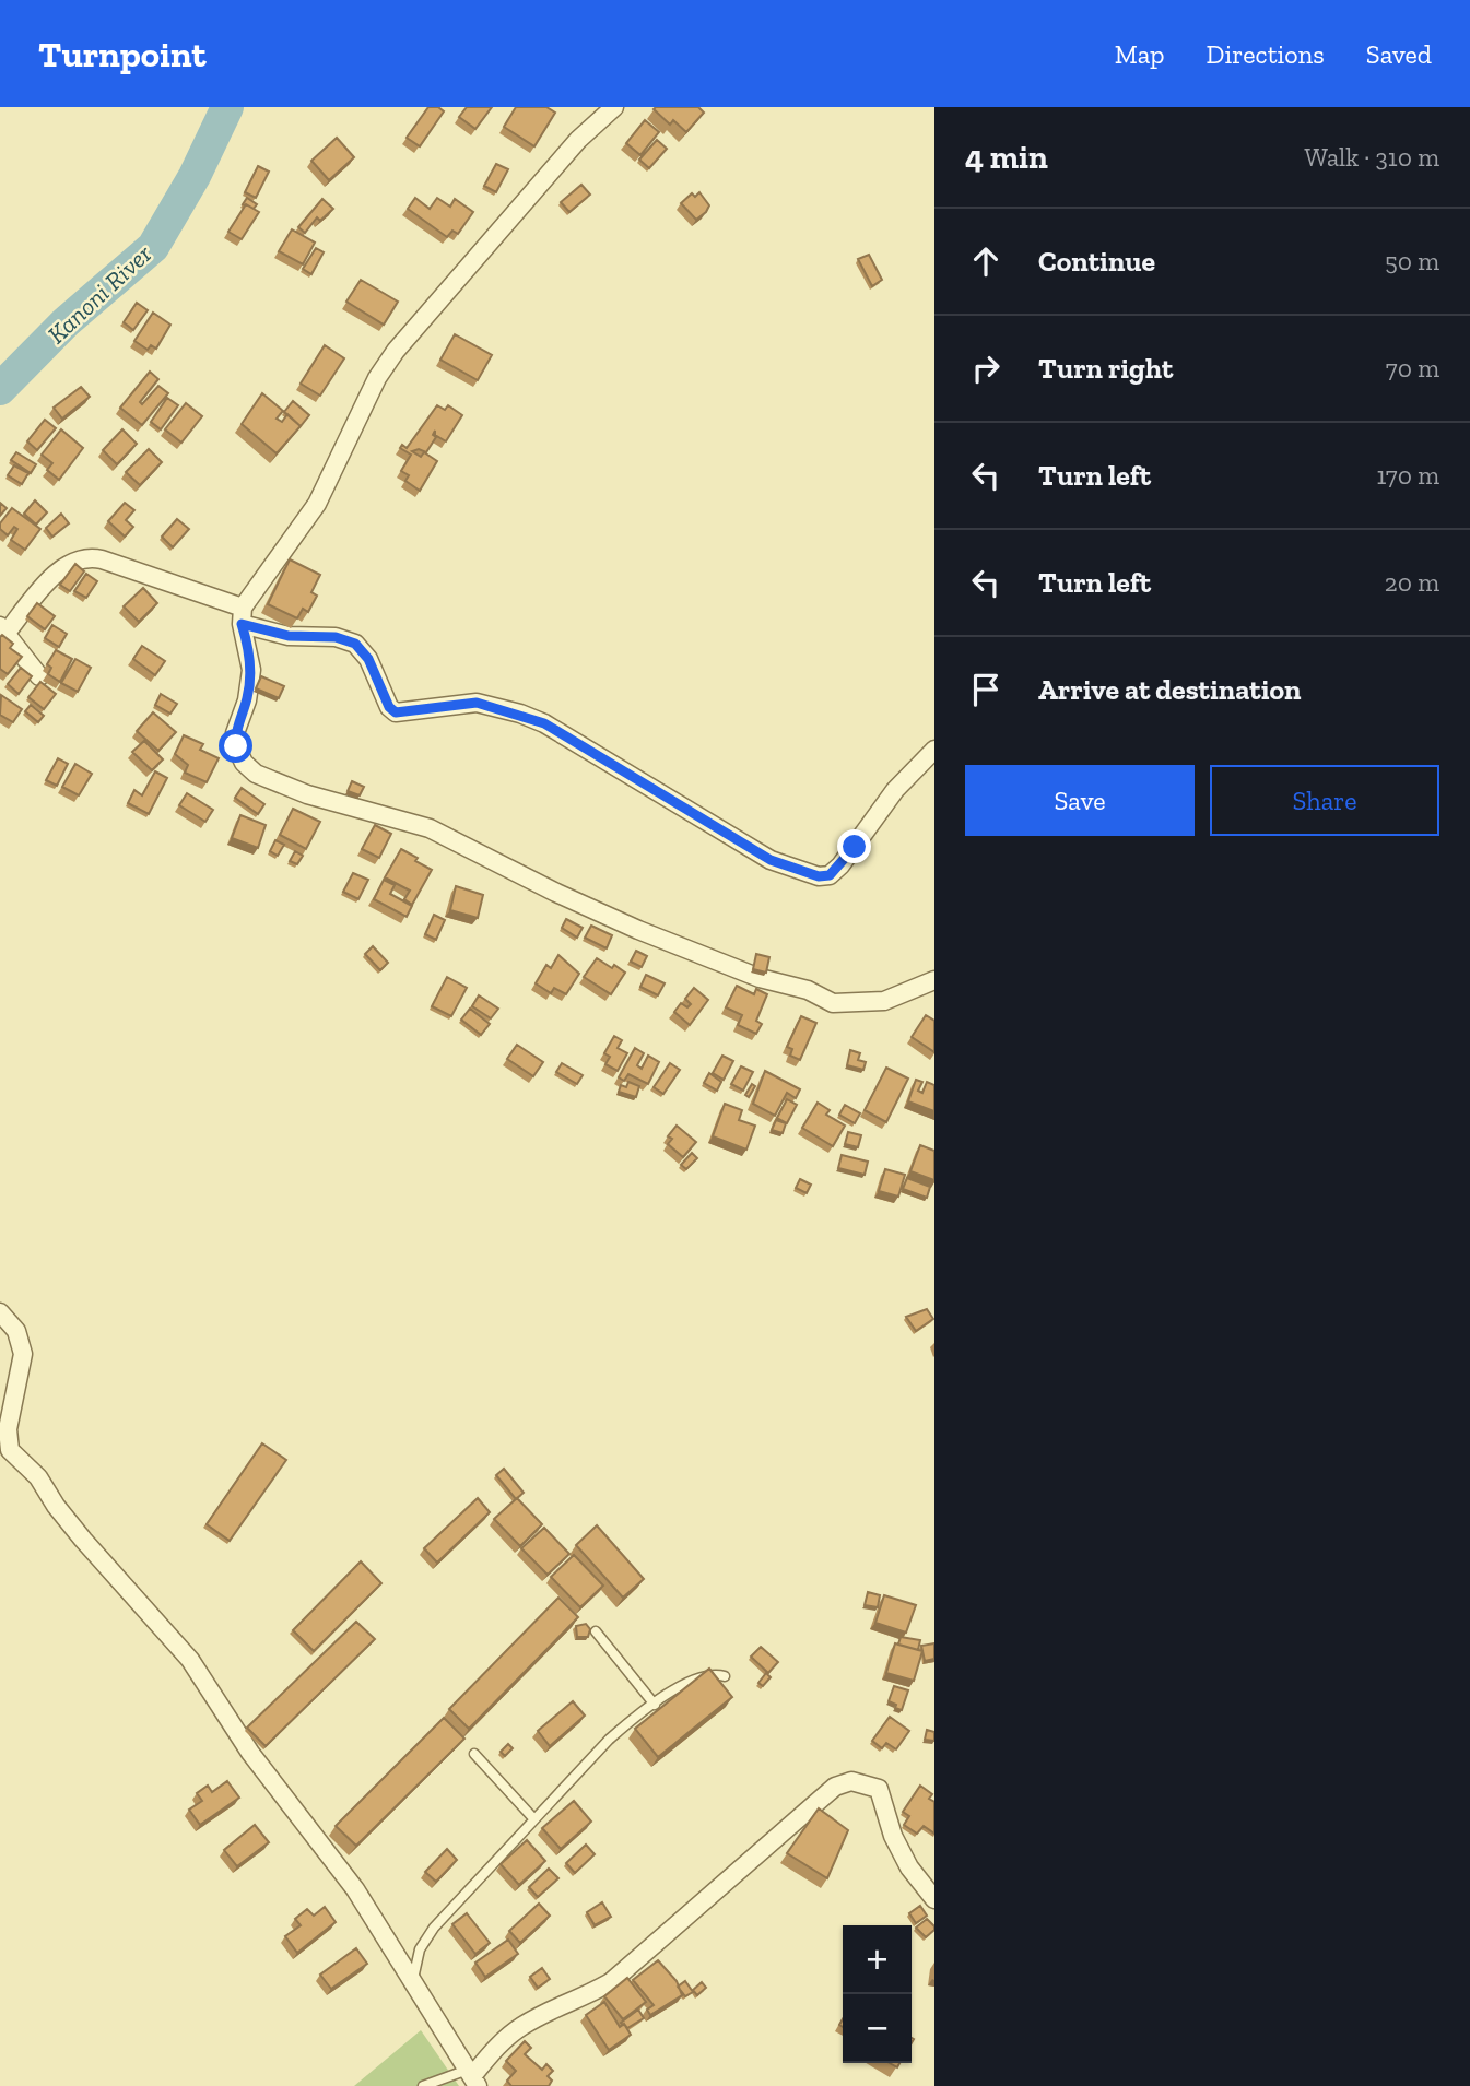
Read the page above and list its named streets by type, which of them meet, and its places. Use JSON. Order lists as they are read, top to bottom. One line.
{"water":["Kanoni River"],"page":{"header":"Turnpoint","nav":["Map","Directions","Saved"],"heading":["4 min","Walk · 310 m"],"list":[["Continue","50 m"],["Turn right","70 m"],["Turn left","170 m"],["Turn left","20 m"],"Arrive at destination"],"buttons":["Save","Share"],"map_buttons":["+","−"]}}
